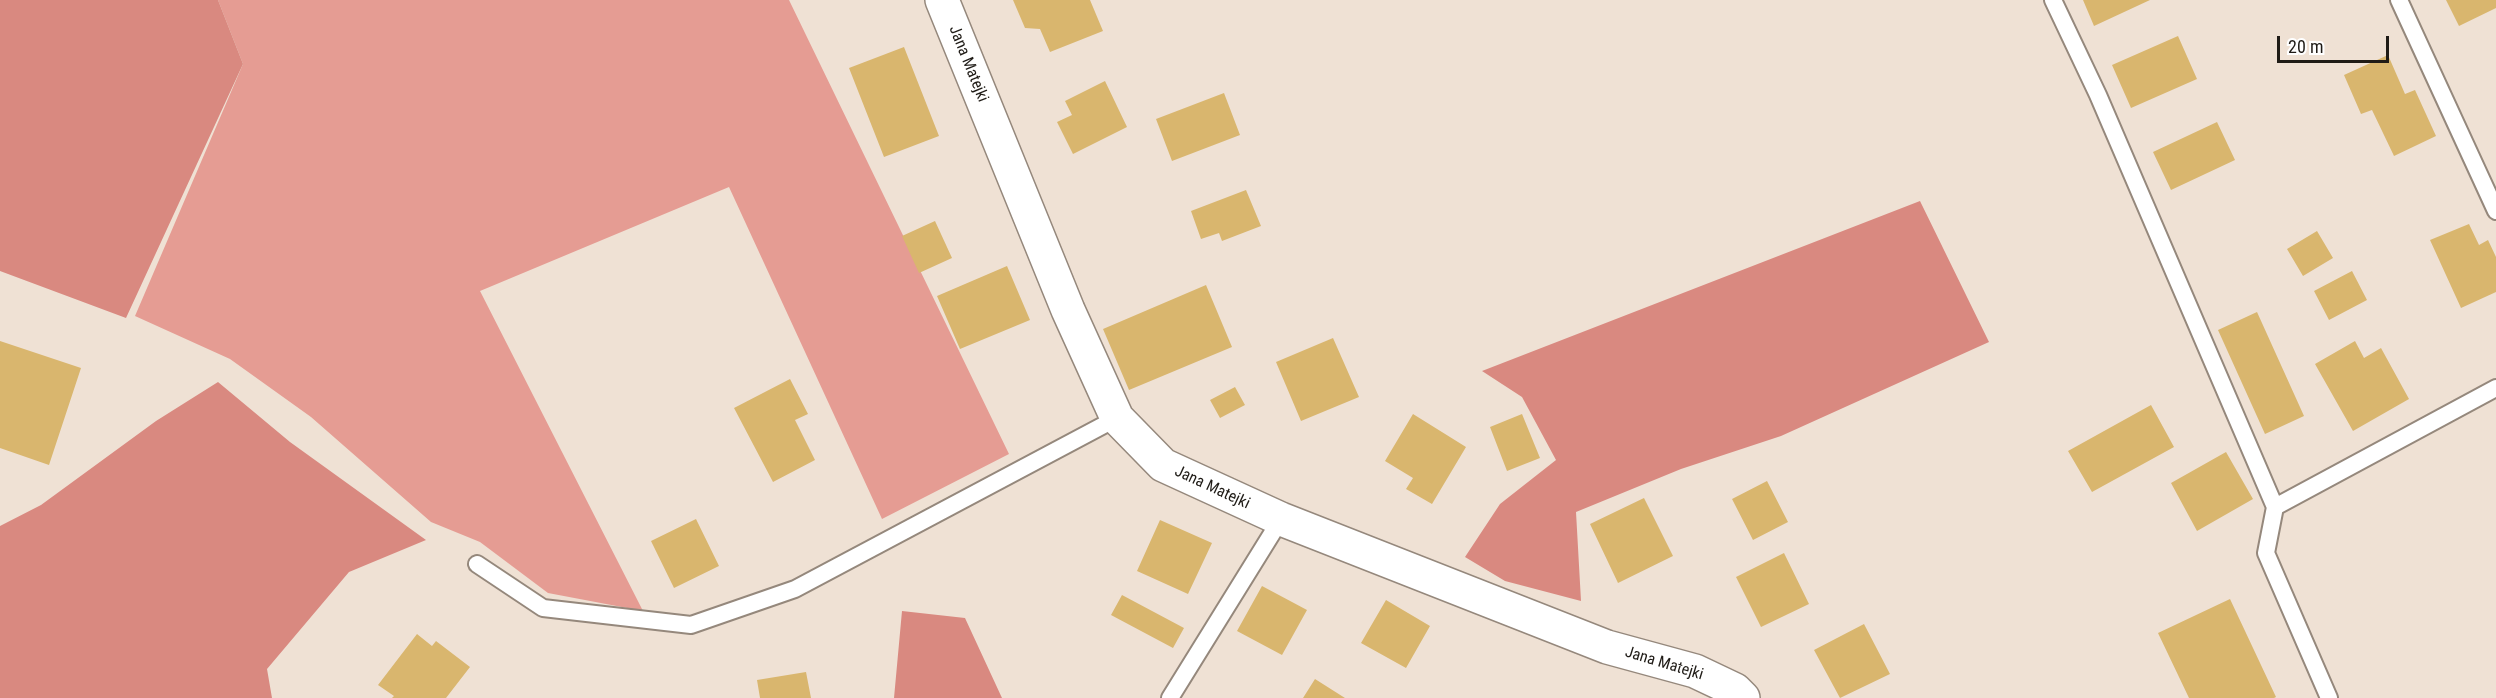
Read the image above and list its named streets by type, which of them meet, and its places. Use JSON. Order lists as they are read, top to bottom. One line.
{"streets":{"street":["Jana Matejki"]},"scale_bar":"20 m"}
